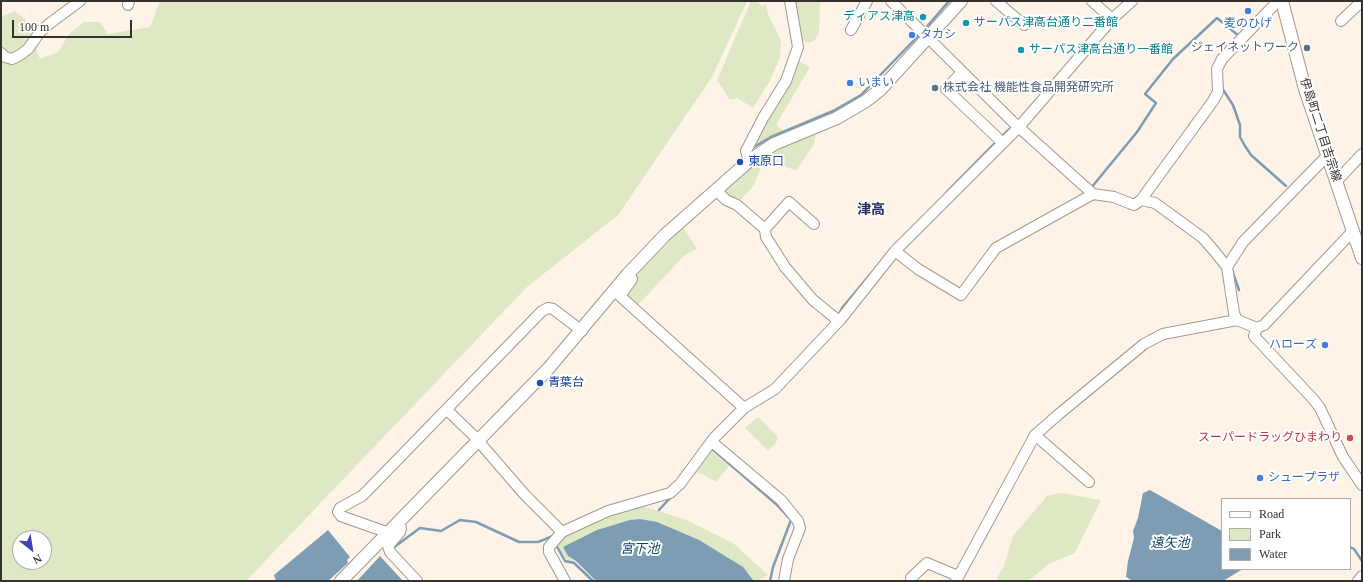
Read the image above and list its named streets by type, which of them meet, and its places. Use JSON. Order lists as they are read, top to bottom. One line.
{"streets":{"street":["伊島町二丁目吉宗線"]},"districts":["津高"],"water":["遠矢池","宮下池"],"places":["麦のひげ","ディアス津高","サーパス津高台通り二番館","タカシ","ジェイネットワーク","サーパス津高台通り一番館","いまい","株式会社 機能性食品開発研究所","東原口","ハローズ","青葉台","スーパードラッグひまわり","シュープラザ"],"legend":["Road","Park","Water"],"scale_bar":"100 m","north":"bottom right"}
